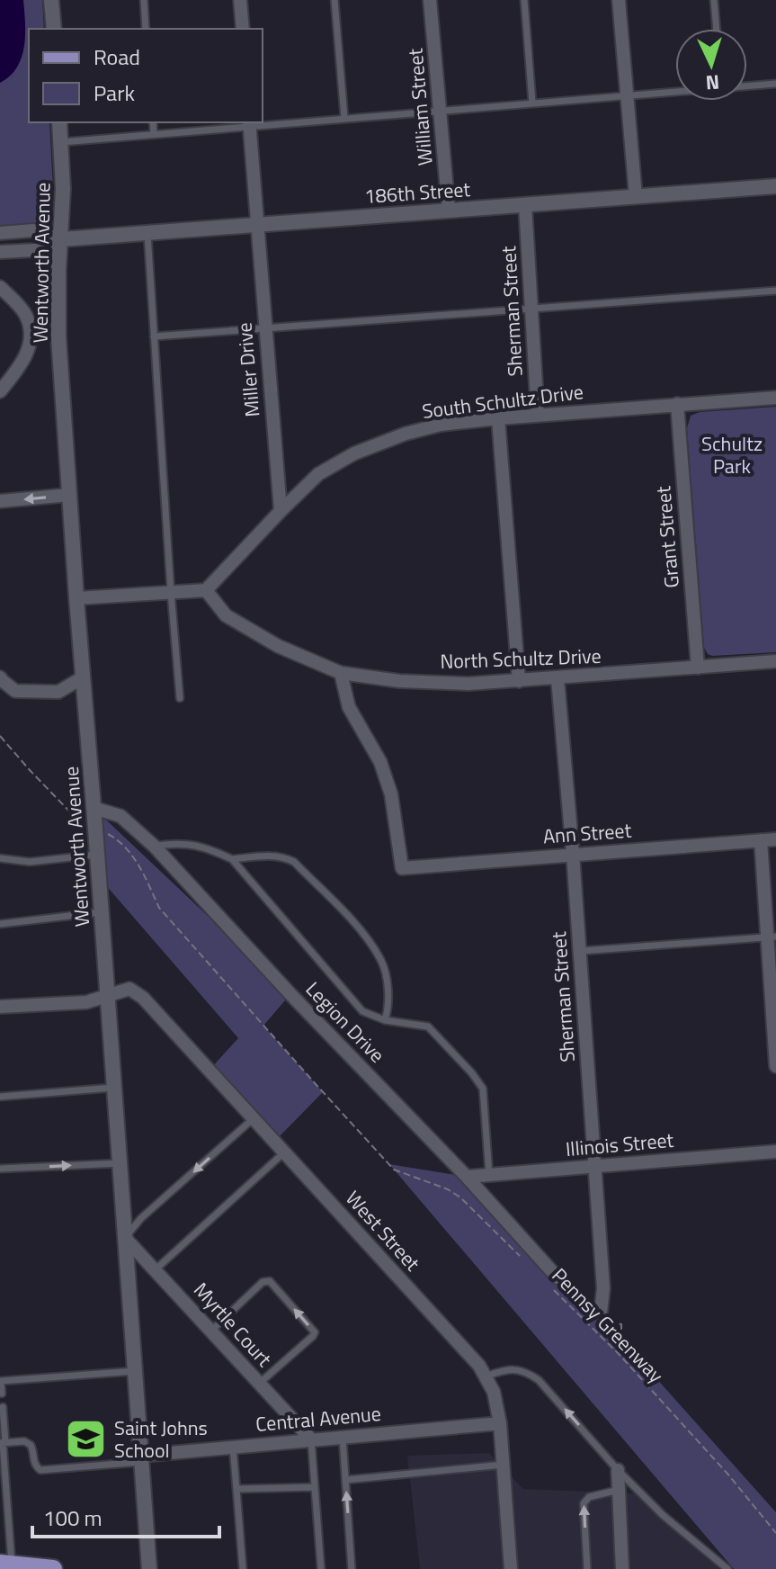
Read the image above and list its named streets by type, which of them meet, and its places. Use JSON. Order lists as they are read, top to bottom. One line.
{"streets":{"street":["William Street","186th Street","Wentworth Avenue","Sherman Street","Miller Drive","South Schultz Drive","Grant Street","North Schultz Drive","Ann Street","Legion Drive","Illinois Street","West Street","Myrtle Court","Central Avenue"],"path":["Pennsy Greenway"]},"crossings":[["William Street","186th Street"],["186th Street","Wentworth Avenue"],["186th Street","Sherman Street"],["186th Street","Miller Drive"],["Wentworth Avenue","Legion Drive"],["Wentworth Avenue","West Street"],["Wentworth Avenue","Myrtle Court"],["Wentworth Avenue","Central Avenue"],["Sherman Street","South Schultz Drive"],["Sherman Street","North Schultz Drive"],["Sherman Street","Ann Street"],["Sherman Street","Illinois Street"],["Miller Drive","South Schultz Drive"],["South Schultz Drive","Grant Street"],["South Schultz Drive","North Schultz Drive"],["Grant Street","North Schultz Drive"],["North Schultz Drive","Ann Street"],["Legion Drive","Illinois Street"],["Legion Drive","Pennsy Greenway"],["West Street","Central Avenue"],["Myrtle Court","Central Avenue"]],"parks":["Schultz Park"],"places":{"school or university":["Saint Johns School"]},"legend":["Road","Park"],"scale_bar":"100 m","north":"bottom"}
